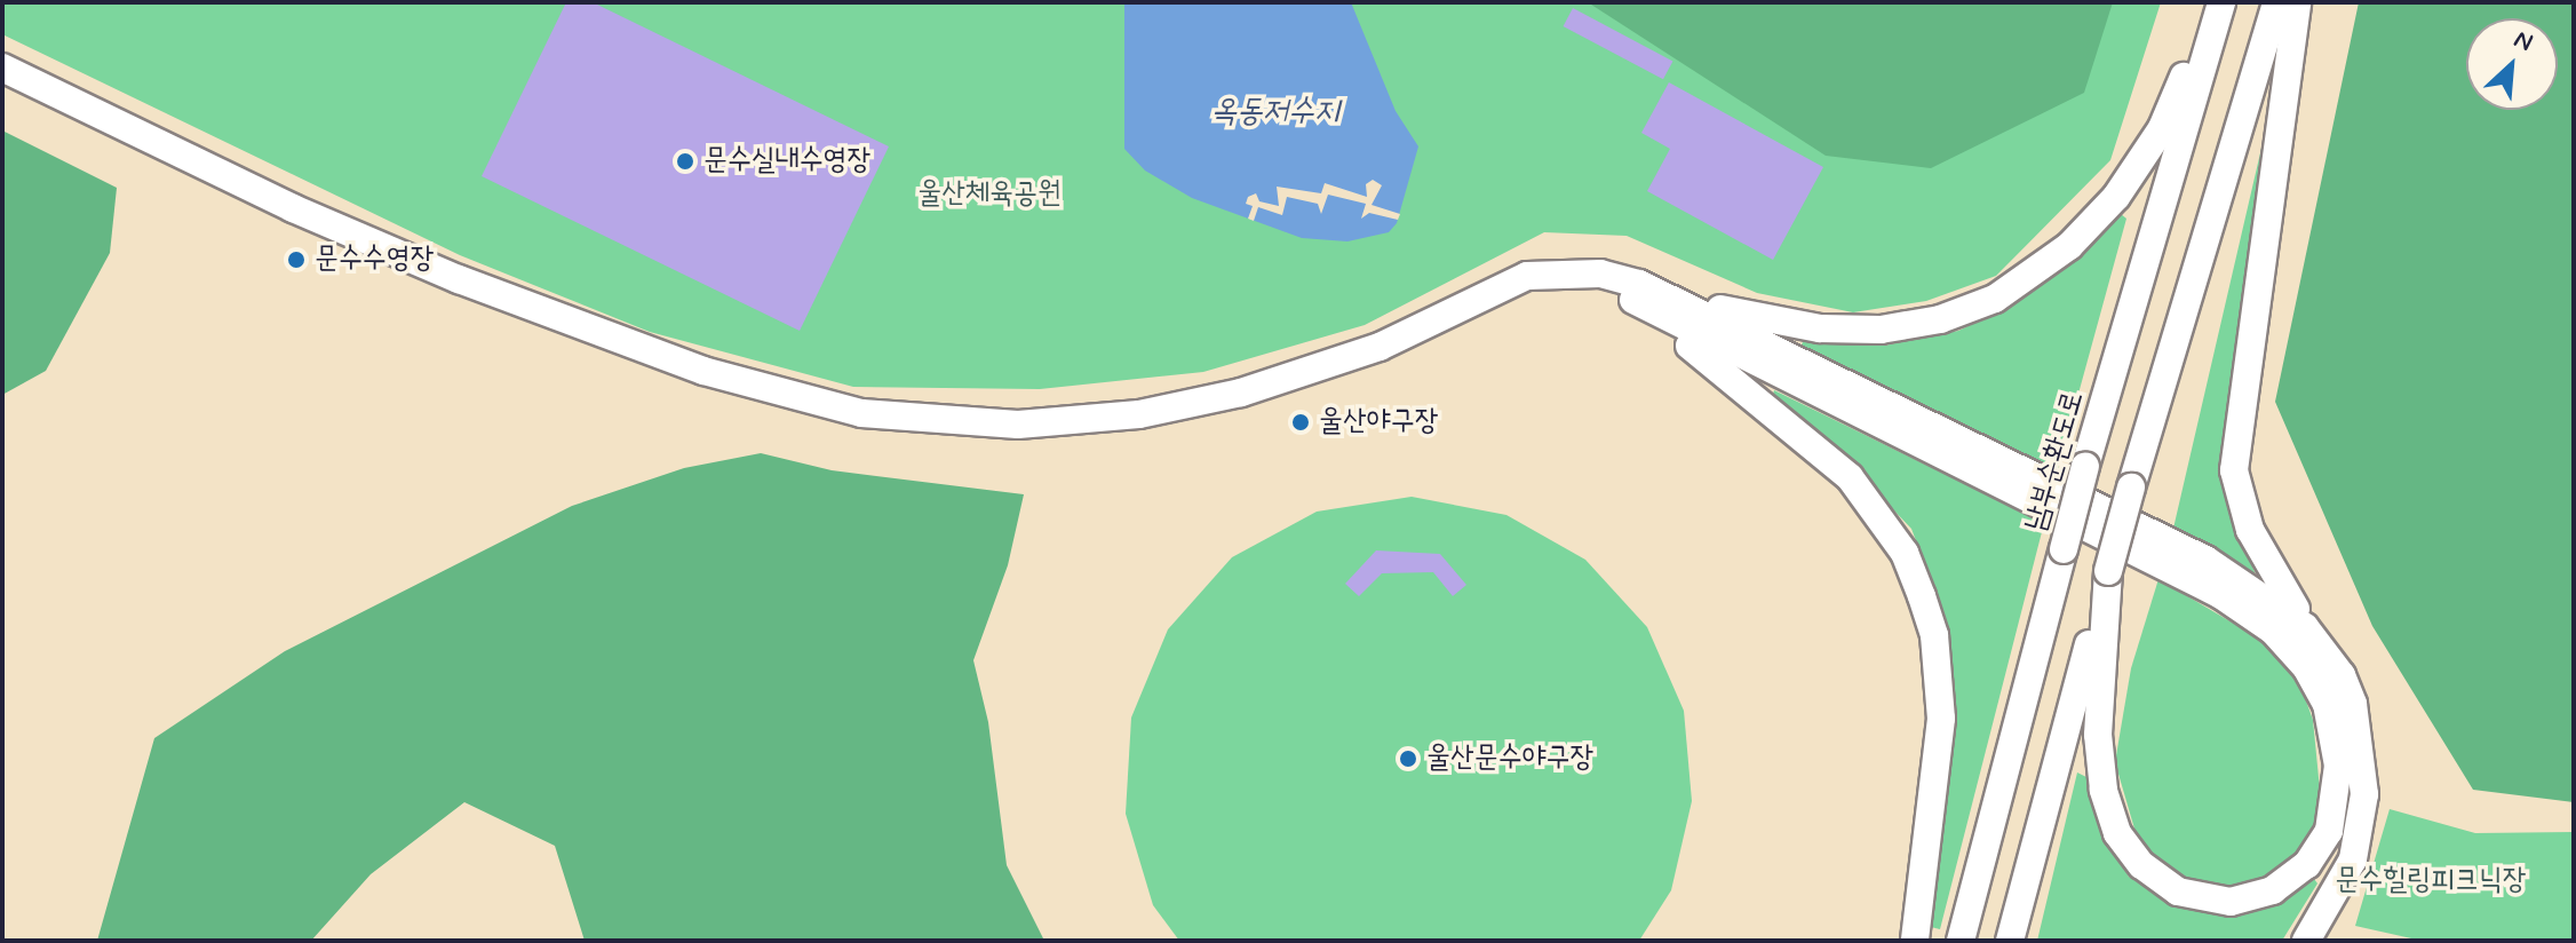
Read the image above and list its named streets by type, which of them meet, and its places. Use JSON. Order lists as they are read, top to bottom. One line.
{"streets":{"main road":["남부순환도로"]},"water":["옥동저수지"],"parks":["울산체육공원","문수힐링피크닉장"],"places":["문수실내수영장","문수수영장","울산야구장","울산문수야구장"],"north":"top right"}
